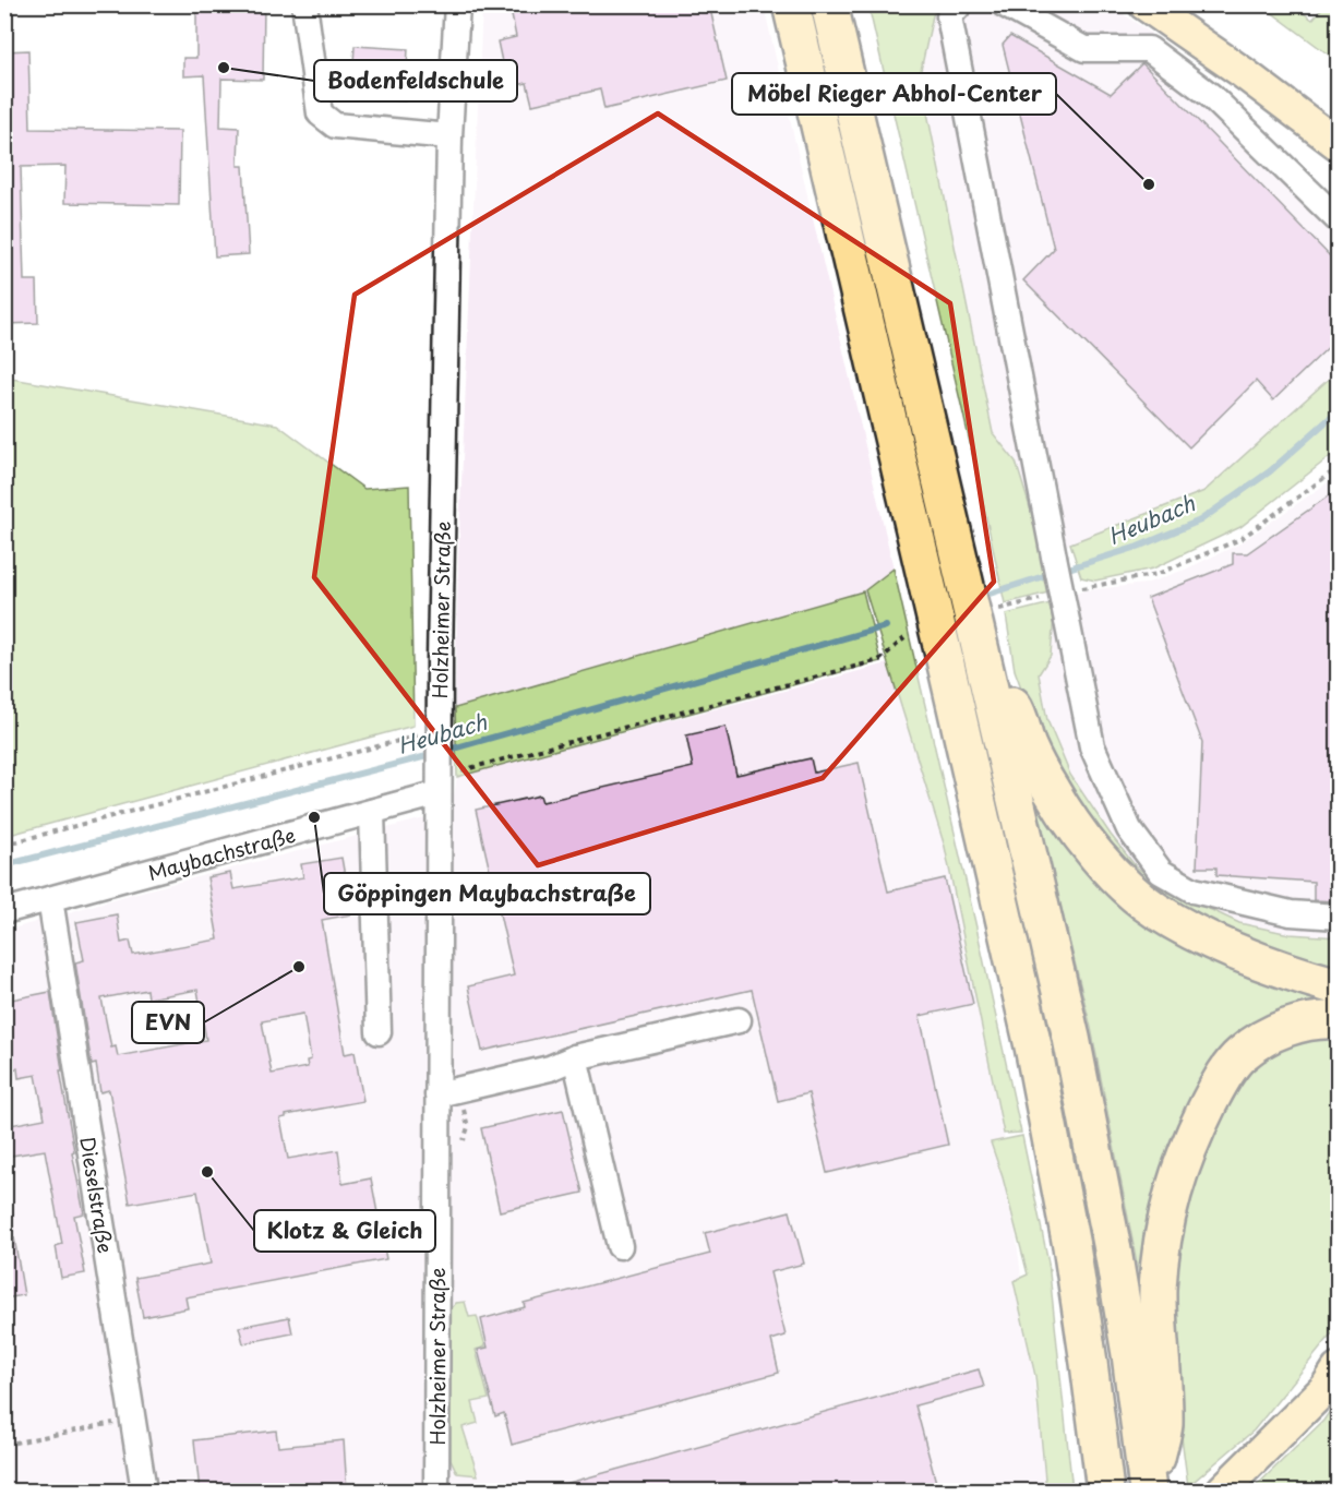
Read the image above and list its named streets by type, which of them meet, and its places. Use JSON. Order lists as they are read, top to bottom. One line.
{"streets":{"street":["Holzheimer Straße","Maybachstraße","Dieselstraße"]},"crossings":[["Holzheimer Straße","Maybachstraße"],["Maybachstraße","Dieselstraße"]],"water":["Heubach"],"places":["Bodenfeldschule","Möbel Rieger Abhol-Center","Göppingen Maybachstraße","EVN","Klotz & Gleich"]}
